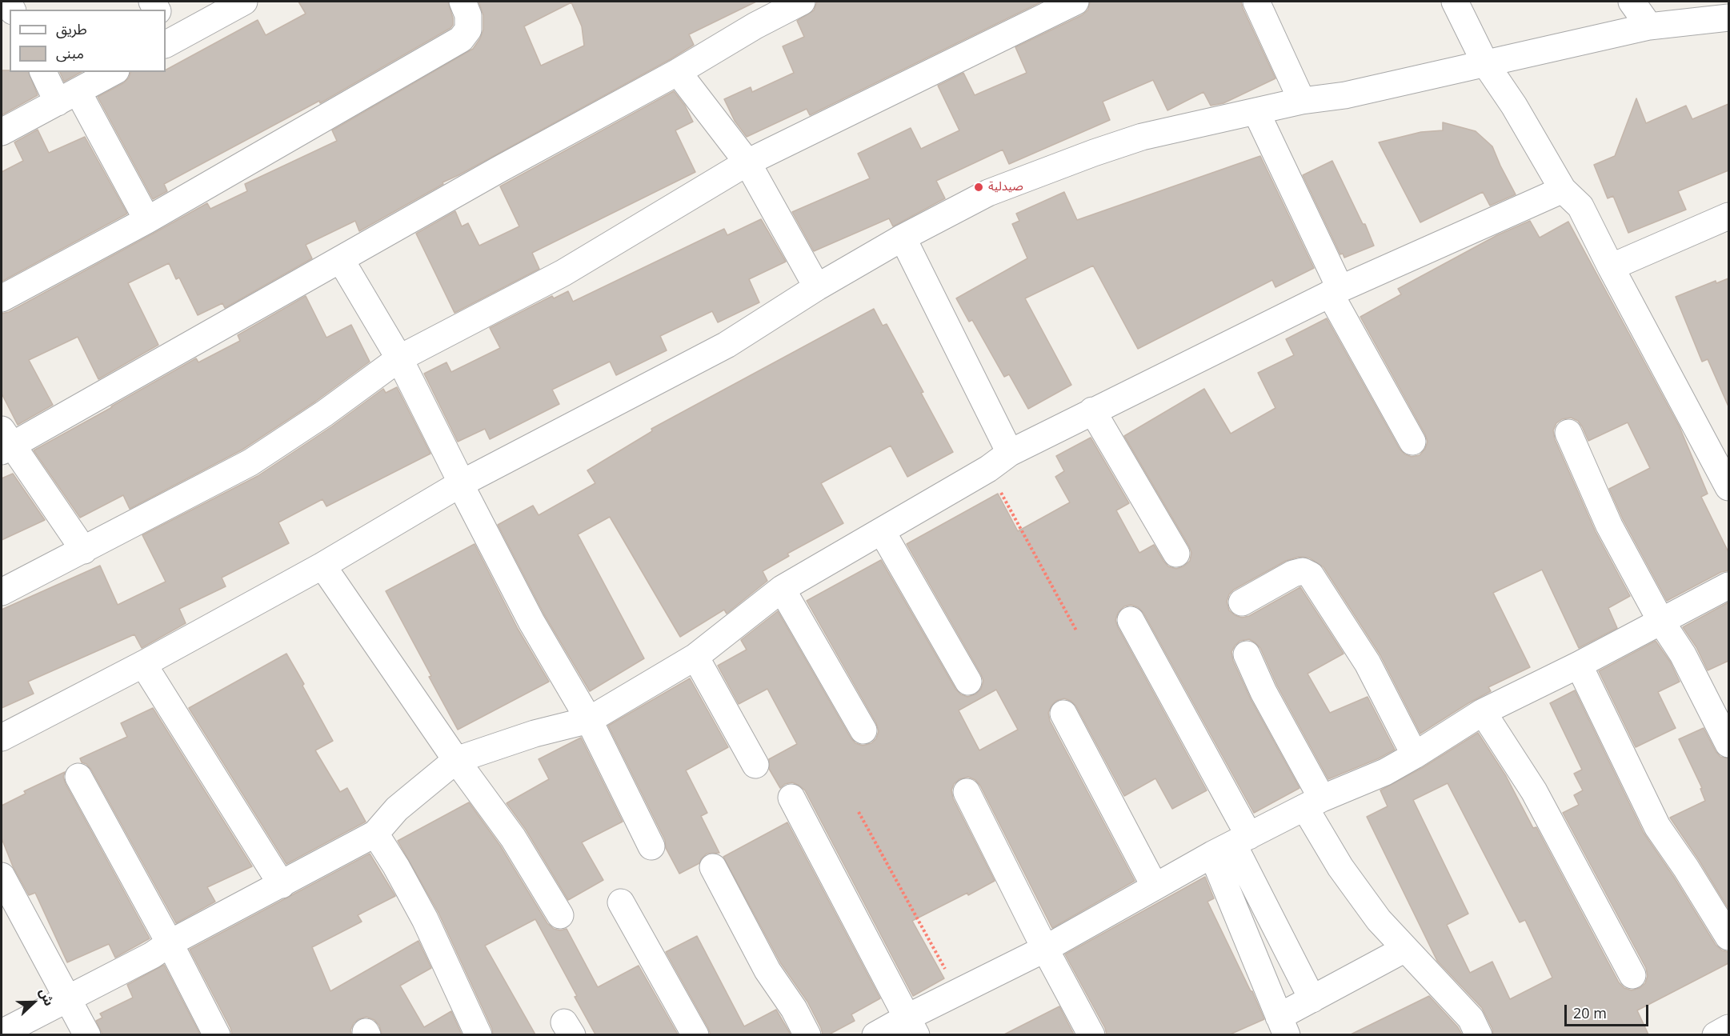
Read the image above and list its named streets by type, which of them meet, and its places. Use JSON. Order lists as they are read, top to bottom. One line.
{"places":["صيدلية"],"legend":["طريق","مبنى"],"scale_bar":"20 m","north":"right"}
